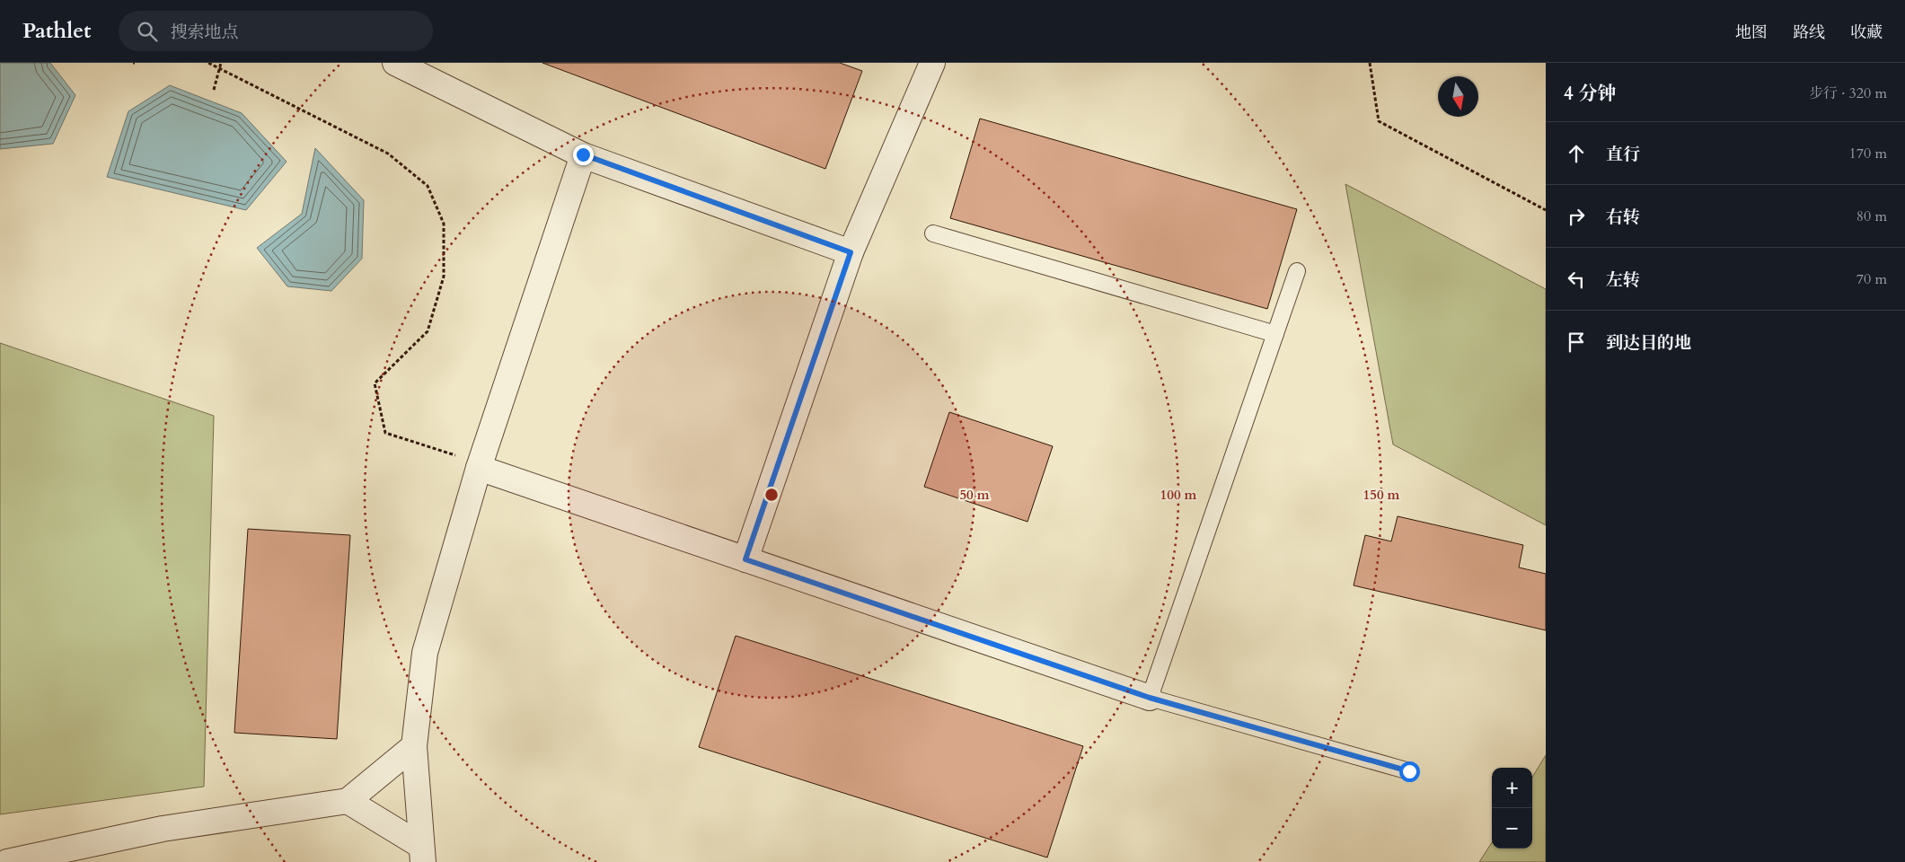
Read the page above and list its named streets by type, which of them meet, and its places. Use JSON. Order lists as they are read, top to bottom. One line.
{"north":"bottom","page":{"header":"Pathlet","search":"搜索地点","nav":["地图","路线","收藏"],"heading":["4 分钟","步行 · 320 m"],"list":[["直行","170 m"],["右转","80 m"],["左转","70 m"],"到达目的地"],"map_buttons":["+","−"]},"rings":["50 m","100 m","150 m"]}
